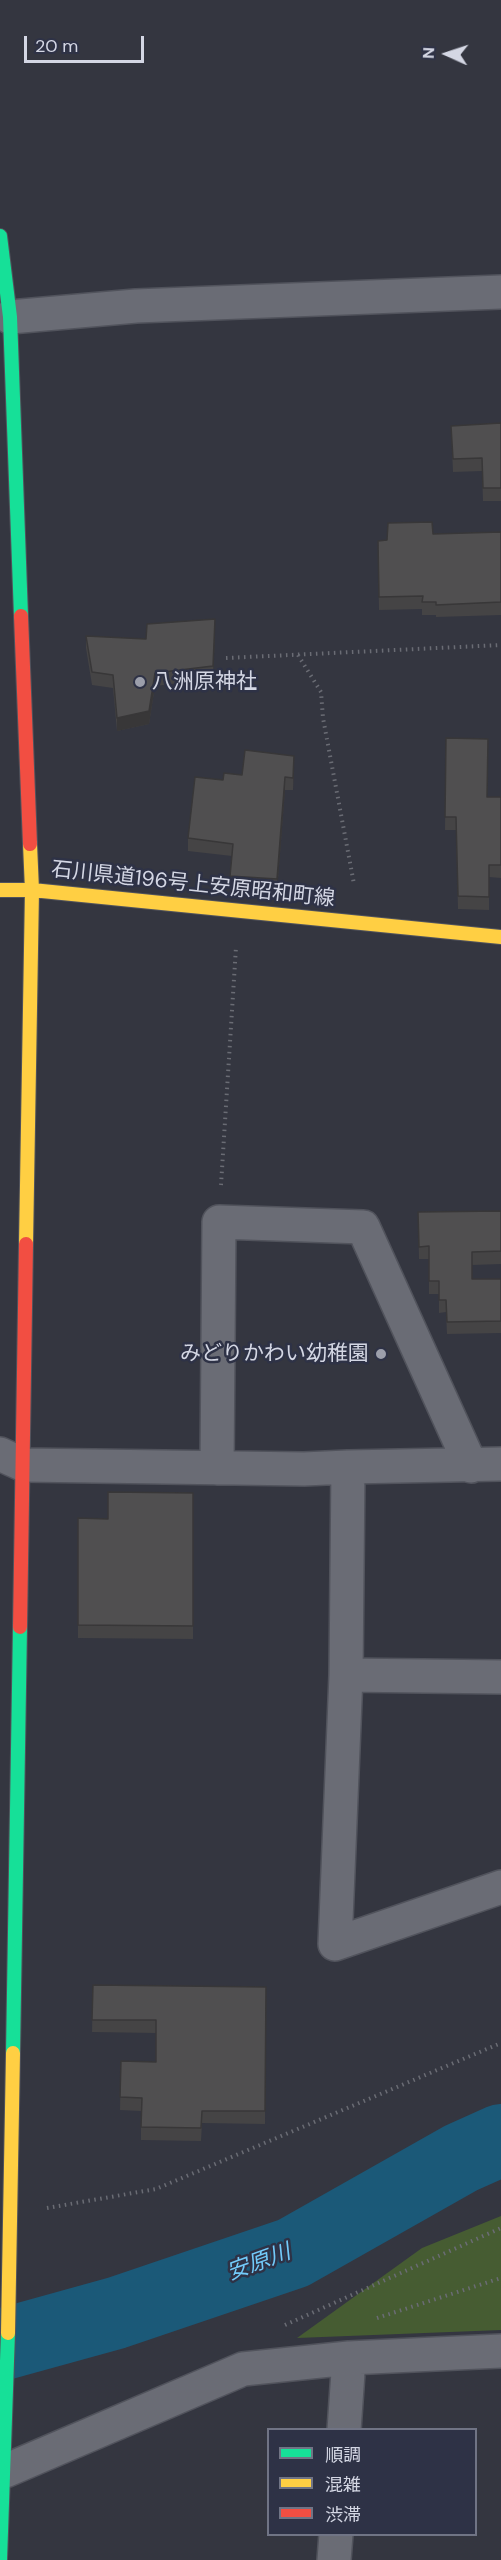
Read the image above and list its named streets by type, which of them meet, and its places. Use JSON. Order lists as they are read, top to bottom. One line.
{"streets":{"main road":["石川県道196号上安原昭和町線"]},"water":["安原川"],"places":["八洲原神社","みどりかわい幼稚園"],"legend":["順調","混雑","渋滞"],"scale_bar":"20 m","north":"left"}
